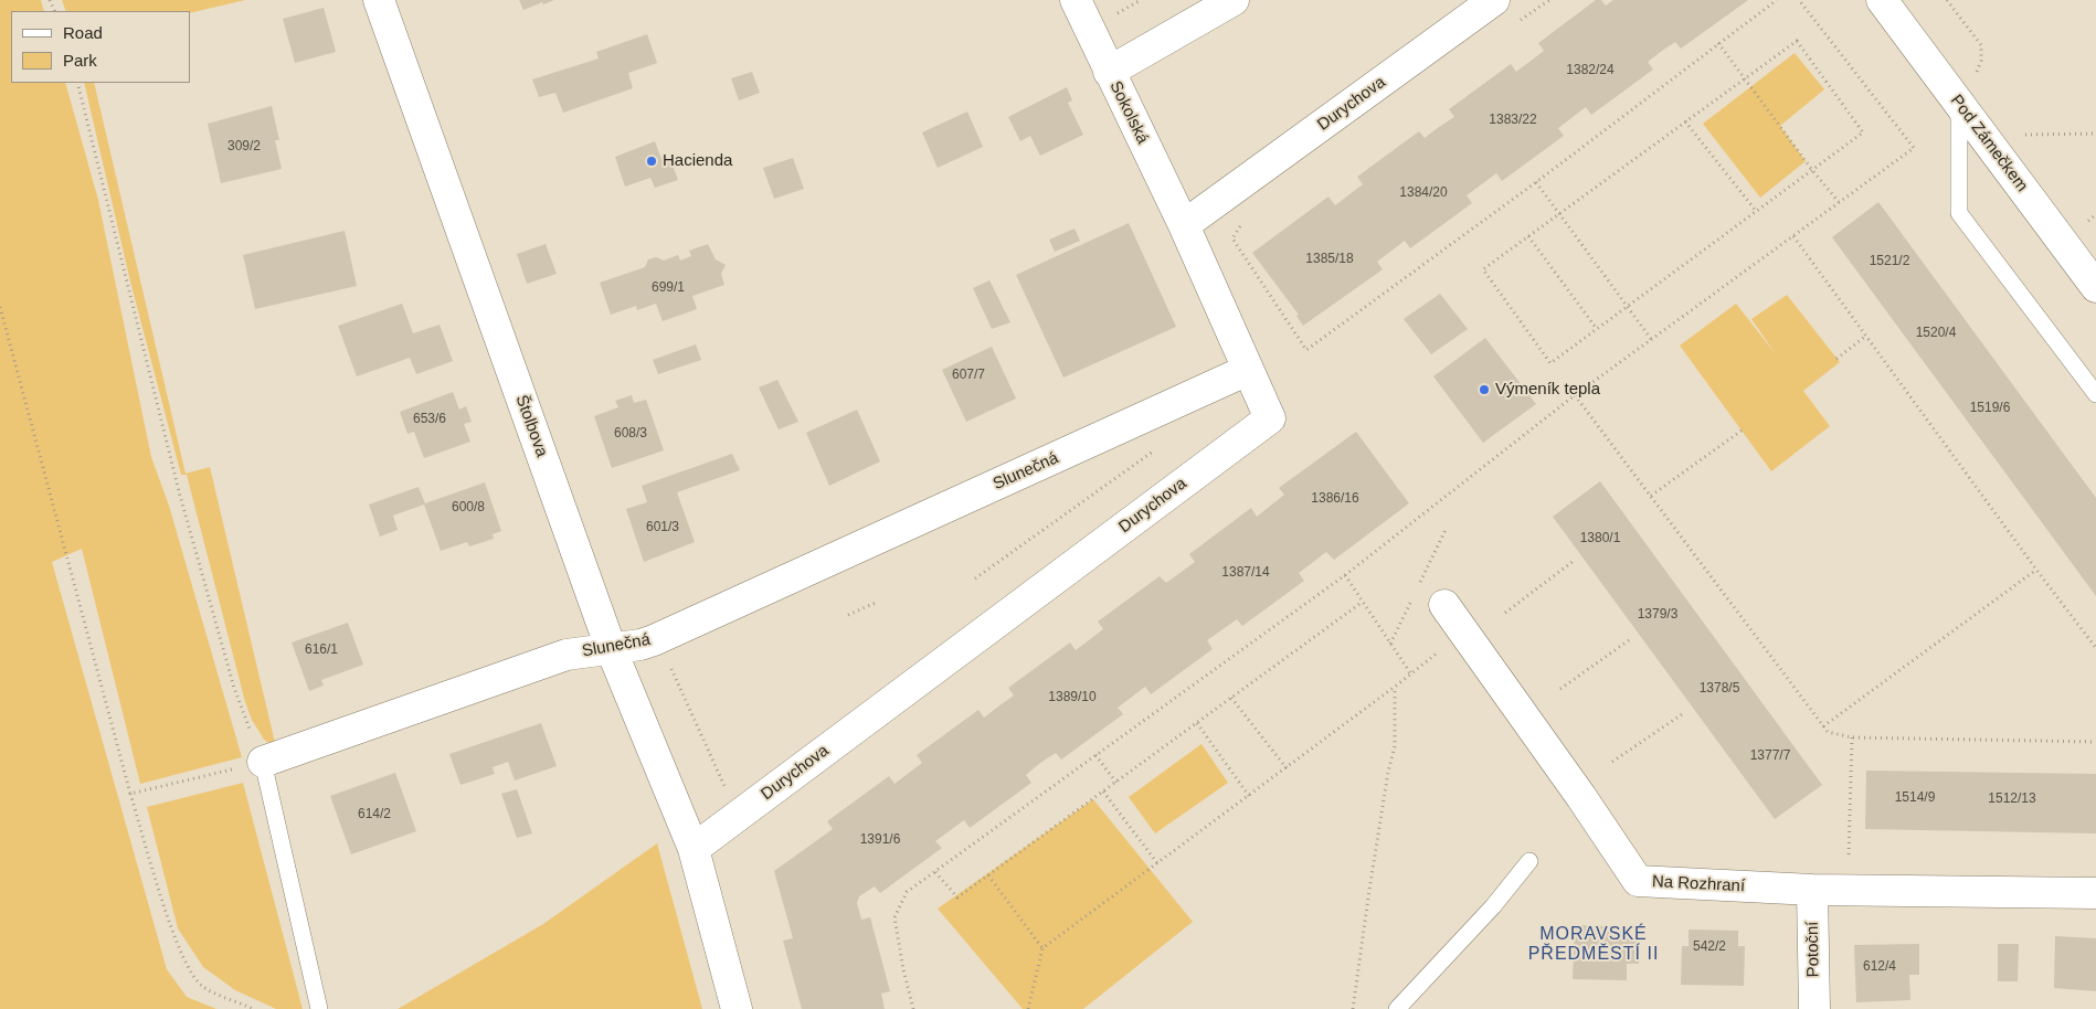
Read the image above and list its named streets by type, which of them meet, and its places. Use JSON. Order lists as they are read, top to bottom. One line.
{"streets":{"street":["Durychova","Sokolská","Pod Zámečkem","Štolbova","Slunečná","Na Rozhraní","Potoční"]},"crossings":[["Durychova","Sokolská"],["Durychova","Štolbova"],["Durychova","Slunečná"],["Štolbova","Slunečná"],["Na Rozhraní","Potoční"]],"districts":["MORAVSKÉ PŘEDMĚSTÍ II"],"places":["Hacienda","Výmeník tepla"],"house_numbers":["1382/24","1383/22","309/2","1384/20","1385/18","1521/2","699/1","1520/4","607/7","1519/6","653/6","608/3","1386/16","600/8","601/3","1380/1","1387/14","1379/3","616/1","1378/5","1389/10","1377/7","1514/9","1512/13","614/2","1391/6","542/2","612/4"],"legend":["Road","Park"]}
